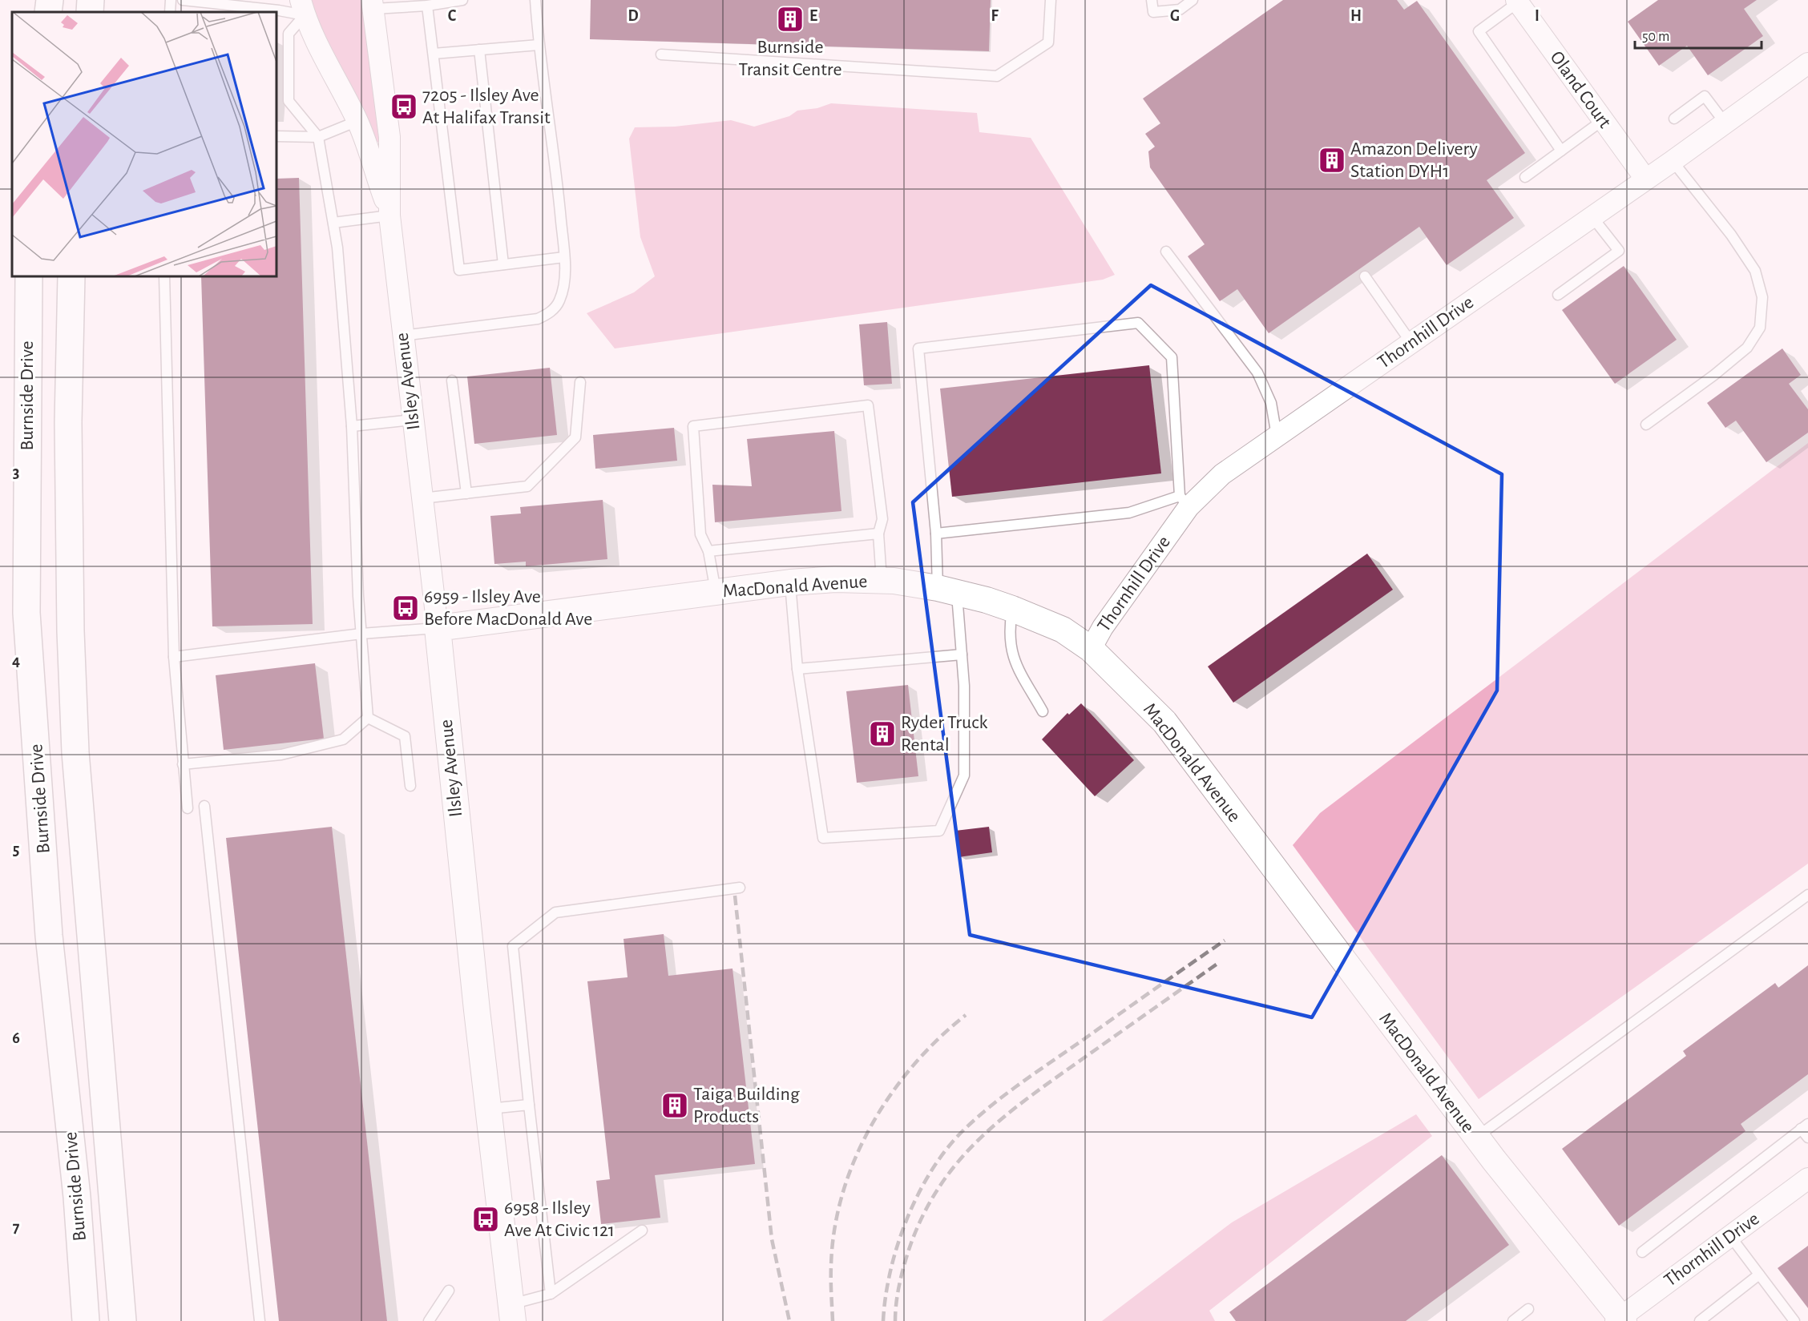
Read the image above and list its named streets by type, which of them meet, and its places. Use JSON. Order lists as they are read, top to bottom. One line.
{"streets":{"main road":["Burnside Drive"],"street":["Oland Court","Thornhill Drive","Ilsley Avenue","MacDonald Avenue"]},"crossings":[["Oland Court","Thornhill Drive"],["Thornhill Drive","MacDonald Avenue"],["Ilsley Avenue","MacDonald Avenue"]],"places":{"building":["Burnside Transit Centre","Amazon Delivery Station DYH1","Ryder Truck Rental","Taiga Building Products"],"bus stop":["7205 - Ilsley Ave At Halifax Transit","6959 - Ilsley Ave Before MacDonald Ave","6958 - Ilsley Ave At Civic 121"]},"scale_bar":"50 m","grid":{"columns":["C","D","E","F","G","H","I"],"rows":["3","4","5","6","7"]}}
